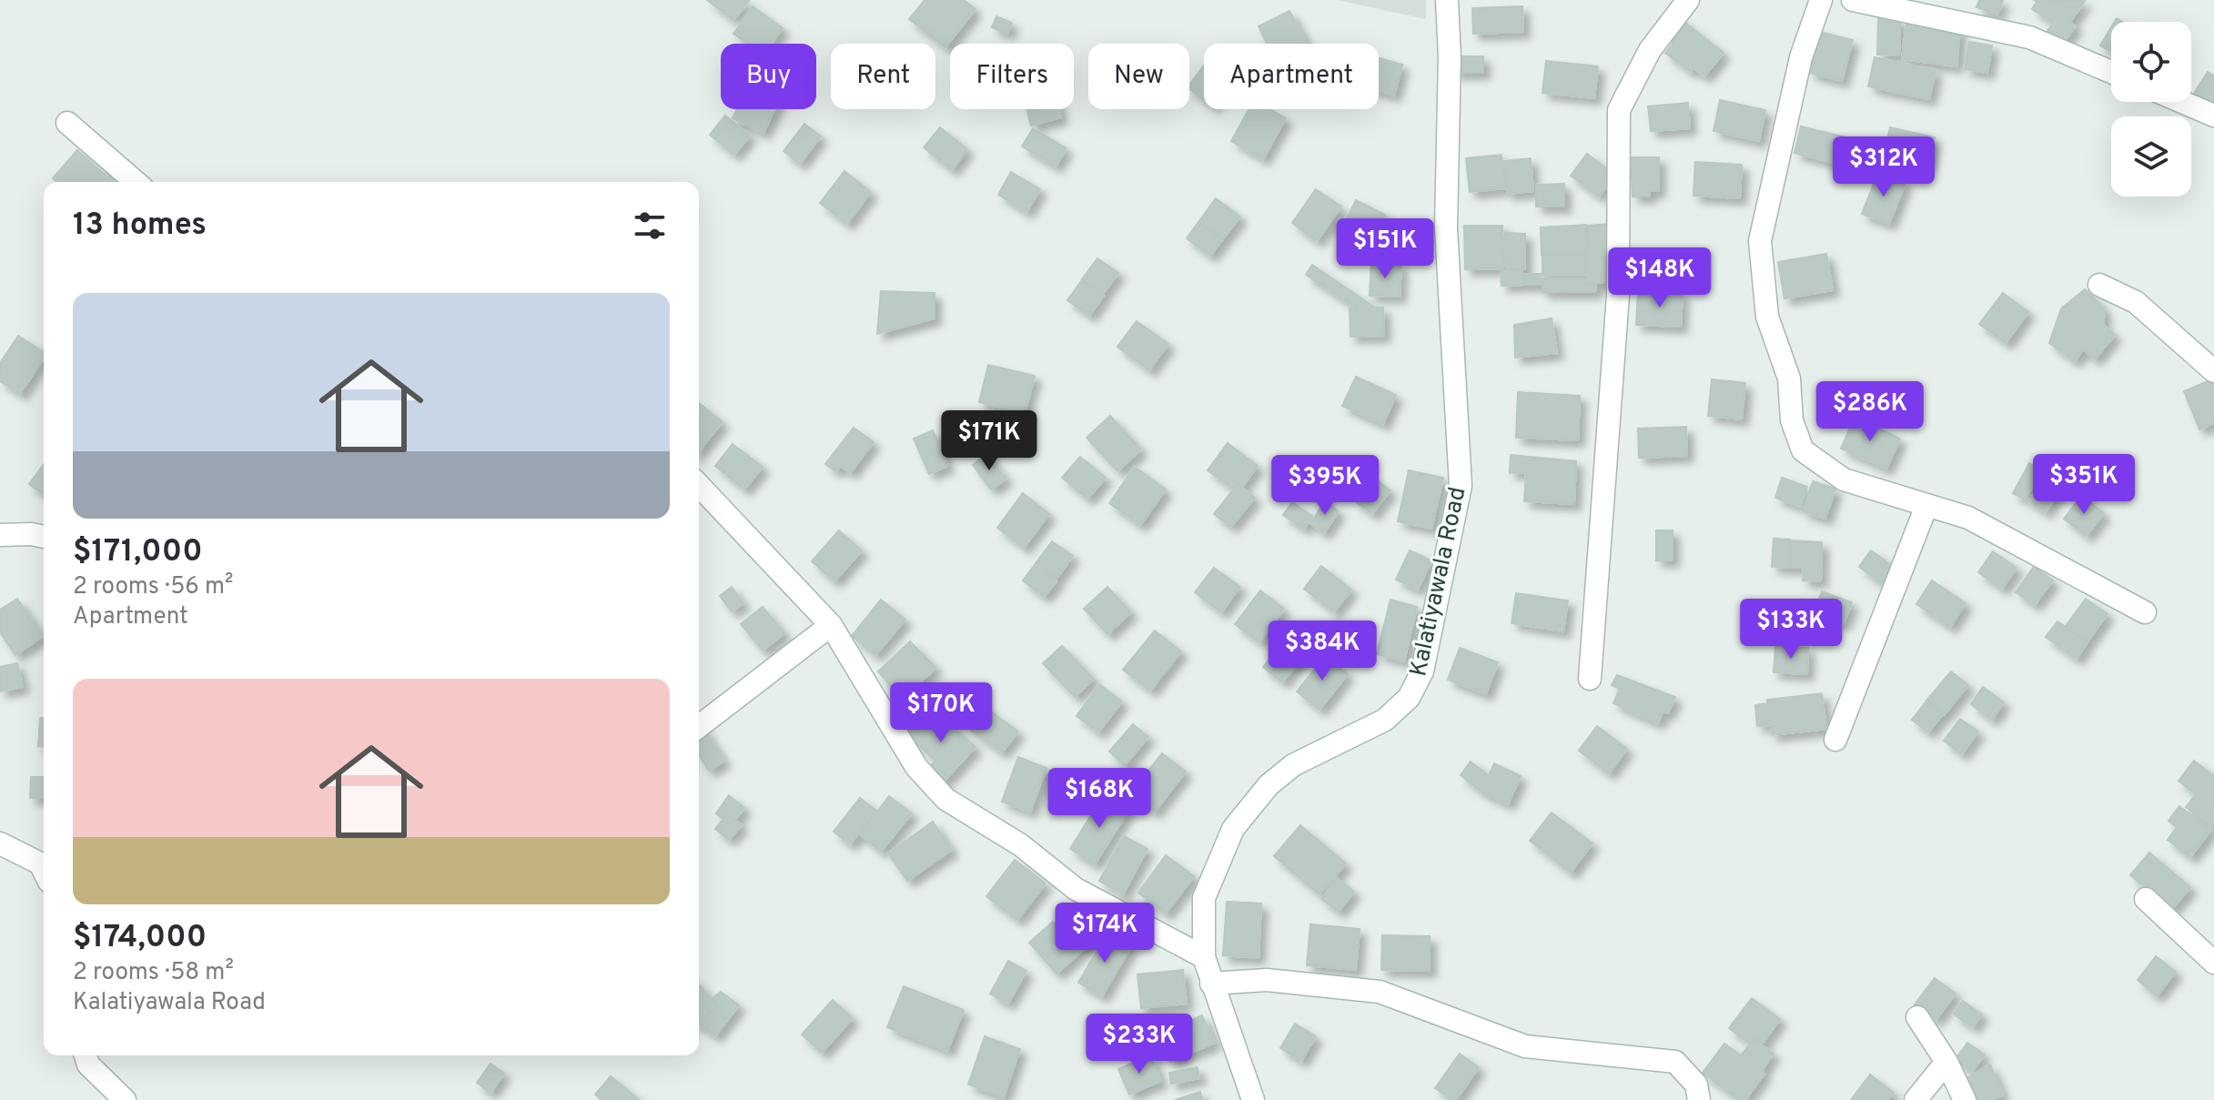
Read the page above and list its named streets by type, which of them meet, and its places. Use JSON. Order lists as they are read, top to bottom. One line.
{"streets":{"street":["Kalatiyawala Road"]},"page":{"chip":["Buy","Rent","Filters","New","Apartment"],"price":["$312K","$151K","$148K","$286K","$171K","$351K","$395K","$133K","$384K","$170K","$168K","$174K","$233K"],"heading":"13 homes","list":[{"name":"$171,000","note":"2 rooms · 56 m² · Apartment"},{"name":"$174,000","note":"2 rooms · 58 m² · Kalatiyawala Road"}]}}
